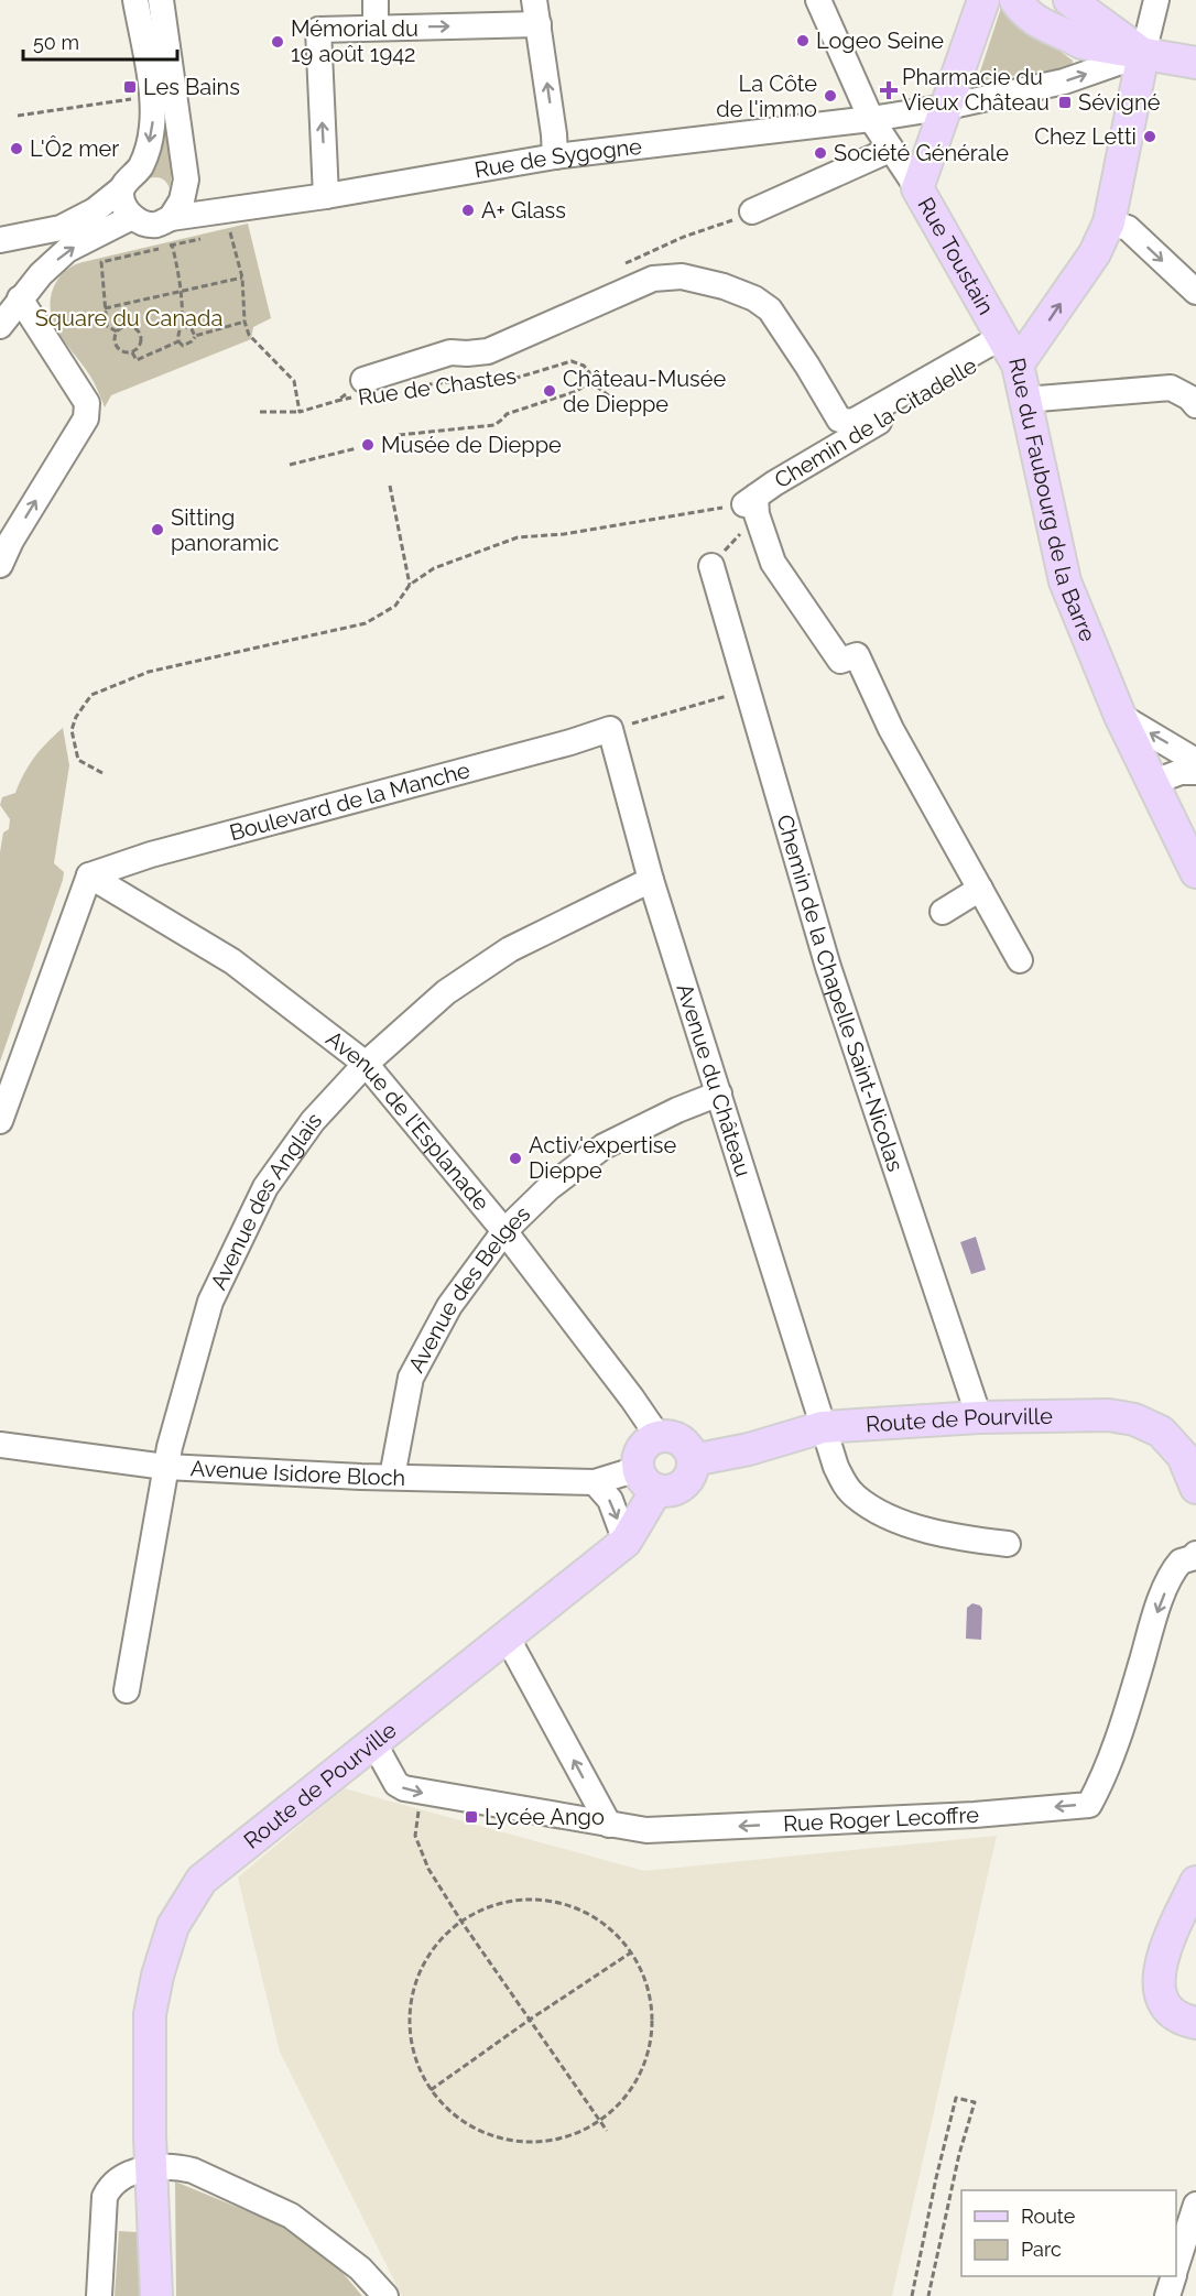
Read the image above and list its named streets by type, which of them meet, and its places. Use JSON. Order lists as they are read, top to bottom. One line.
{"streets":{"main road":["Rue Toustain","Rue du Faubourg de la Barre","Route de Pourville"],"street":["Rue de Sygogne","Chemin de la Citadelle","Boulevard de la Manche","Chemin de la Chapelle Saint-Nicolas","Avenue du Château","Avenue de l'Esplanade","Avenue des Anglais","Avenue des Belges","Avenue Isidore Bloch","Rue Roger Lecoffre"],"path":["Rue de Chastes"]},"crossings":[["Rue de Sygogne","Rue Toustain"],["Rue de Sygogne","Rue du Faubourg de la Barre"],["Rue Toustain","Chemin de la Citadelle"],["Rue Toustain","Rue du Faubourg de la Barre"],["Chemin de la Citadelle","Rue du Faubourg de la Barre"],["Boulevard de la Manche","Avenue du Château"],["Boulevard de la Manche","Avenue de l'Esplanade"],["Chemin de la Chapelle Saint-Nicolas","Route de Pourville"],["Avenue du Château","Avenue des Anglais"],["Avenue du Château","Avenue des Belges"],["Avenue du Château","Route de Pourville"],["Avenue de l'Esplanade","Avenue des Anglais"],["Avenue de l'Esplanade","Avenue des Belges"],["Avenue de l'Esplanade","Route de Pourville"],["Avenue de l'Esplanade","Avenue Isidore Bloch"],["Avenue des Anglais","Avenue Isidore Bloch"],["Avenue des Belges","Avenue Isidore Bloch"],["Route de Pourville","Avenue Isidore Bloch"]],"one_way":["Rue Roger Lecoffre"],"parks":["Square du Canada"],"places":{"other":["Logeo Seine","Mémorial du 19 août 1942","La Côte de l'immo","Chez Letti","L'Ô2 mer","Société Générale","A+ Glass","Château-Musée de Dieppe","Musée de Dieppe","Sitting panoramic","Activ'expertise Dieppe"],"transit":["Les Bains","Sévigné","Lycée Ango"],"health":["Pharmacie du Vieux Château"]},"legend":["Route","Parc"],"scale_bar":"50 m"}
